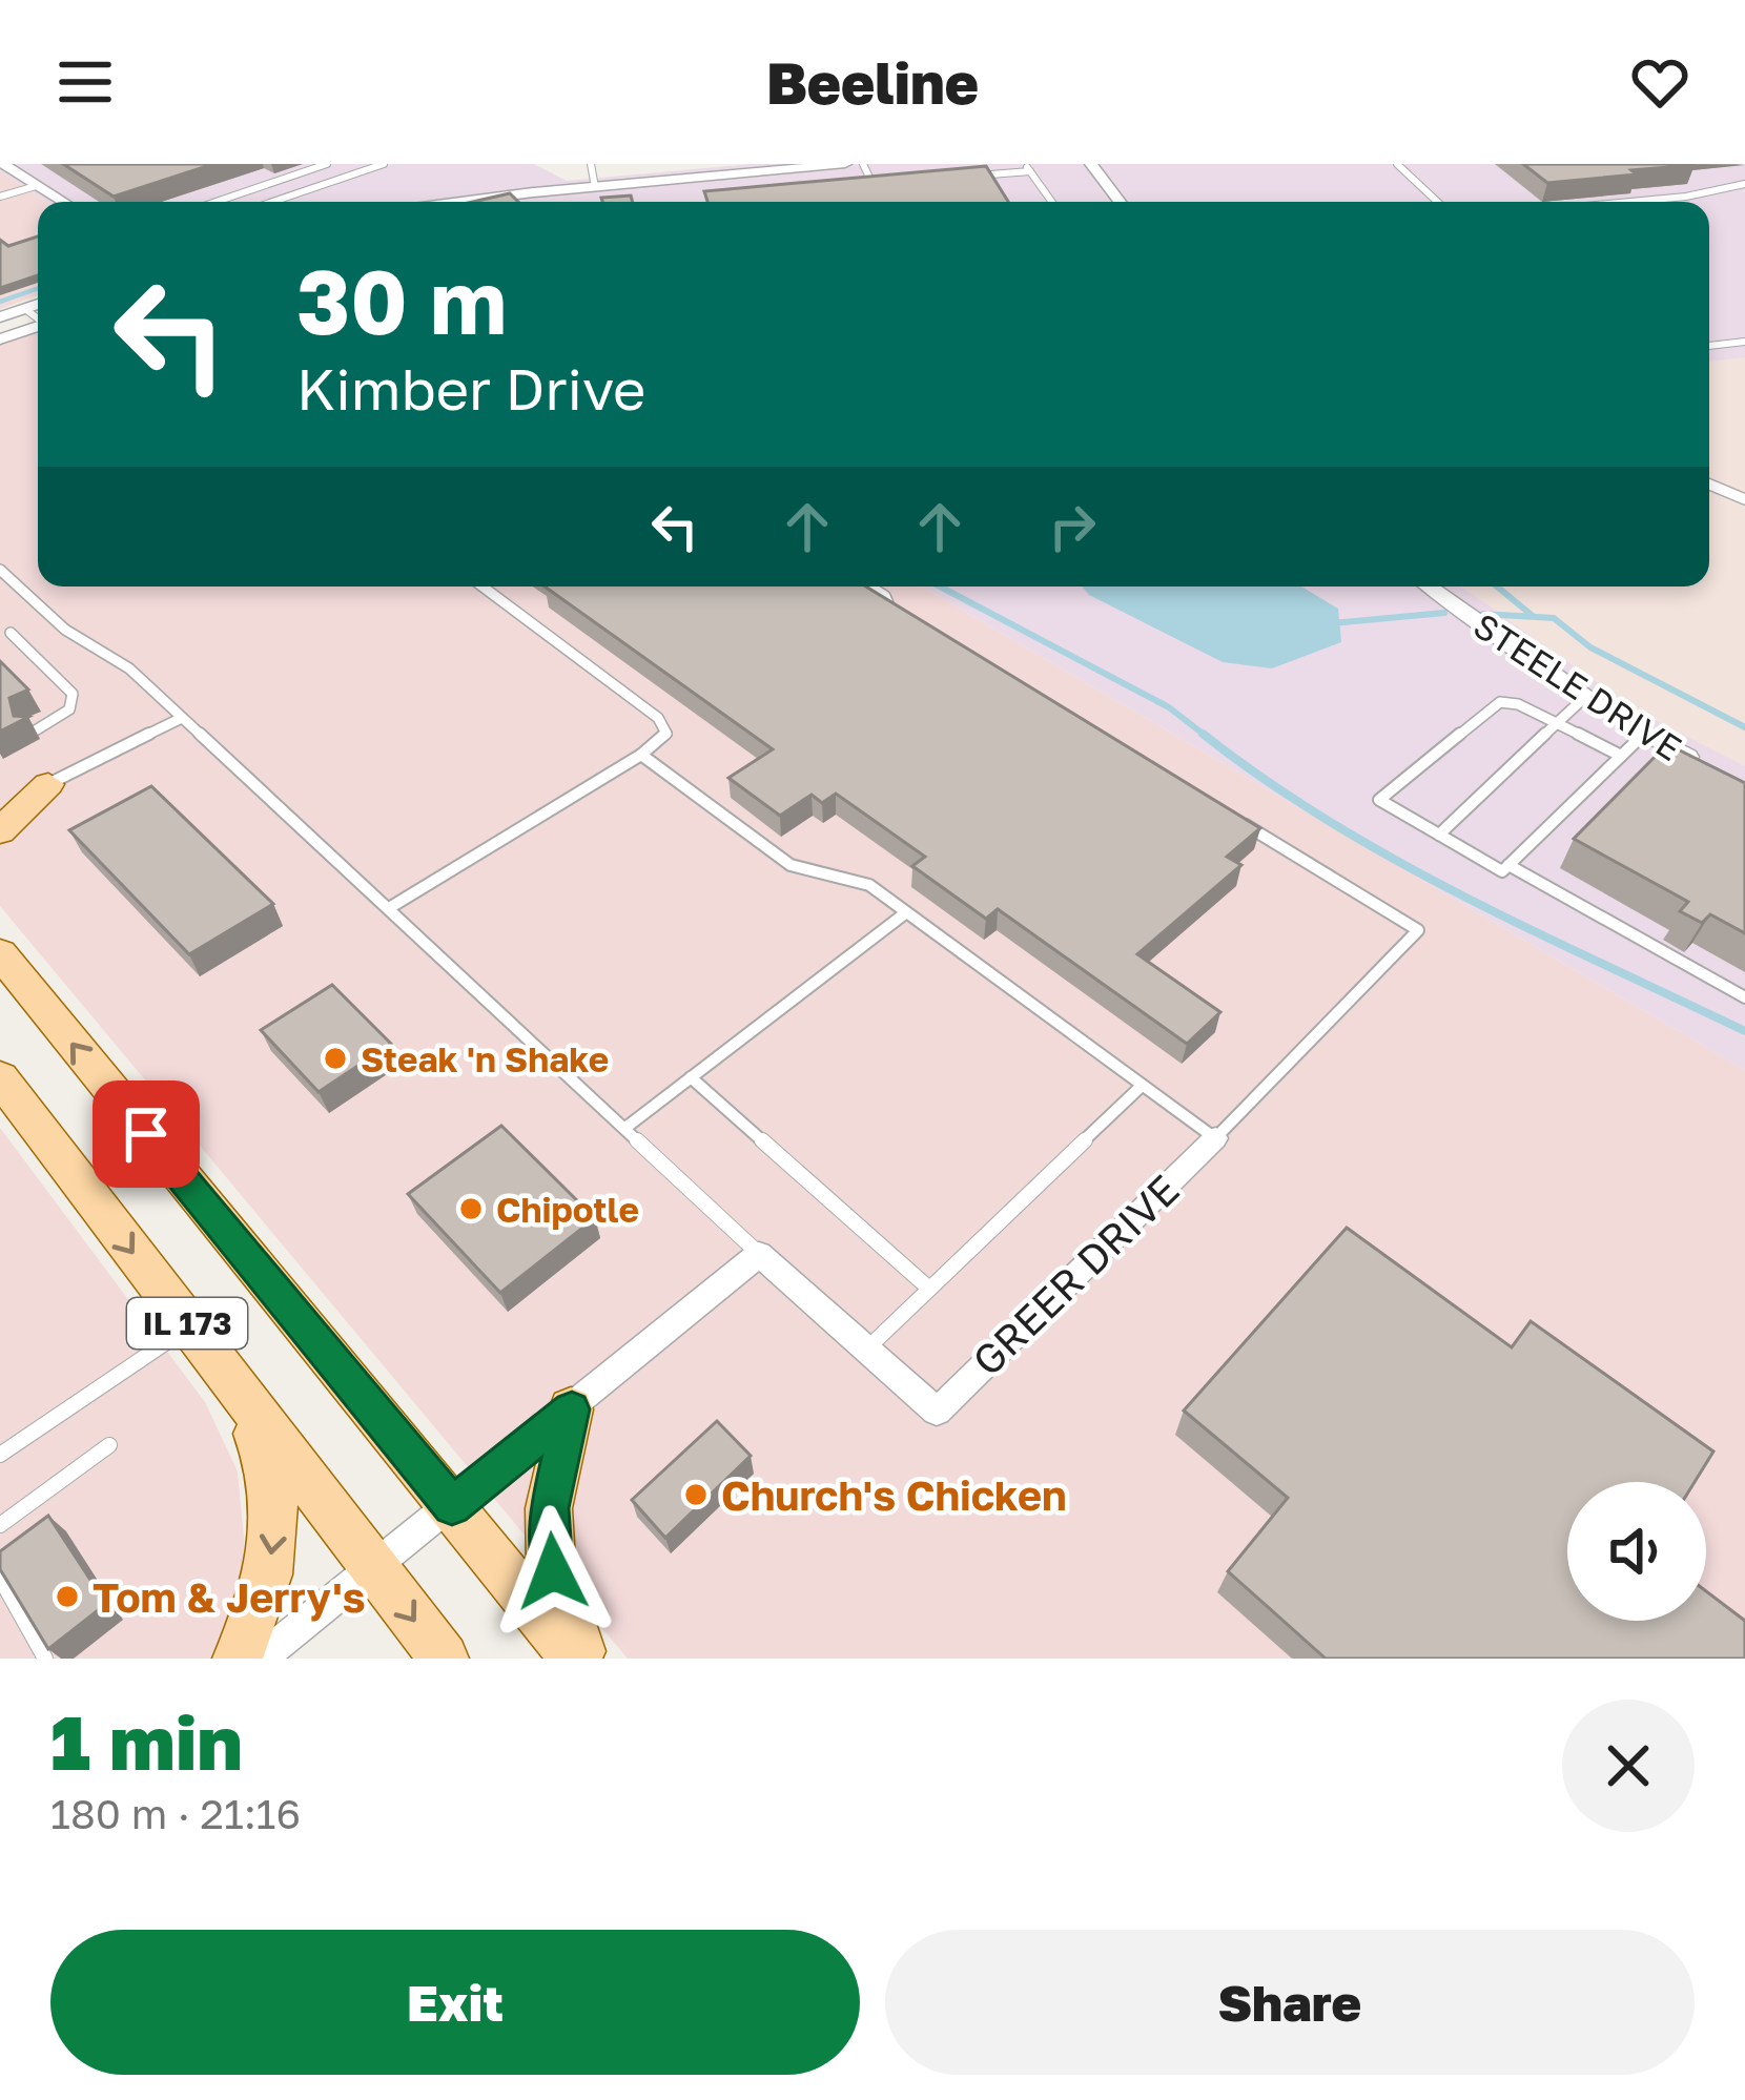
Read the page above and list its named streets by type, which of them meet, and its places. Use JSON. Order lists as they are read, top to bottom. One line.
{"streets":{"main road":["IL 173"],"street":["STEELE DRIVE","GREER DRIVE"]},"places":["Steak 'n Shake","Chipotle","Church's Chicken","Tom & Jerry's"],"page":{"header":"Beeline","turn":["30 m","Kimber Drive"],"heading":["1 min","180 m · 21:16"],"buttons":["Exit","Share"]}}
